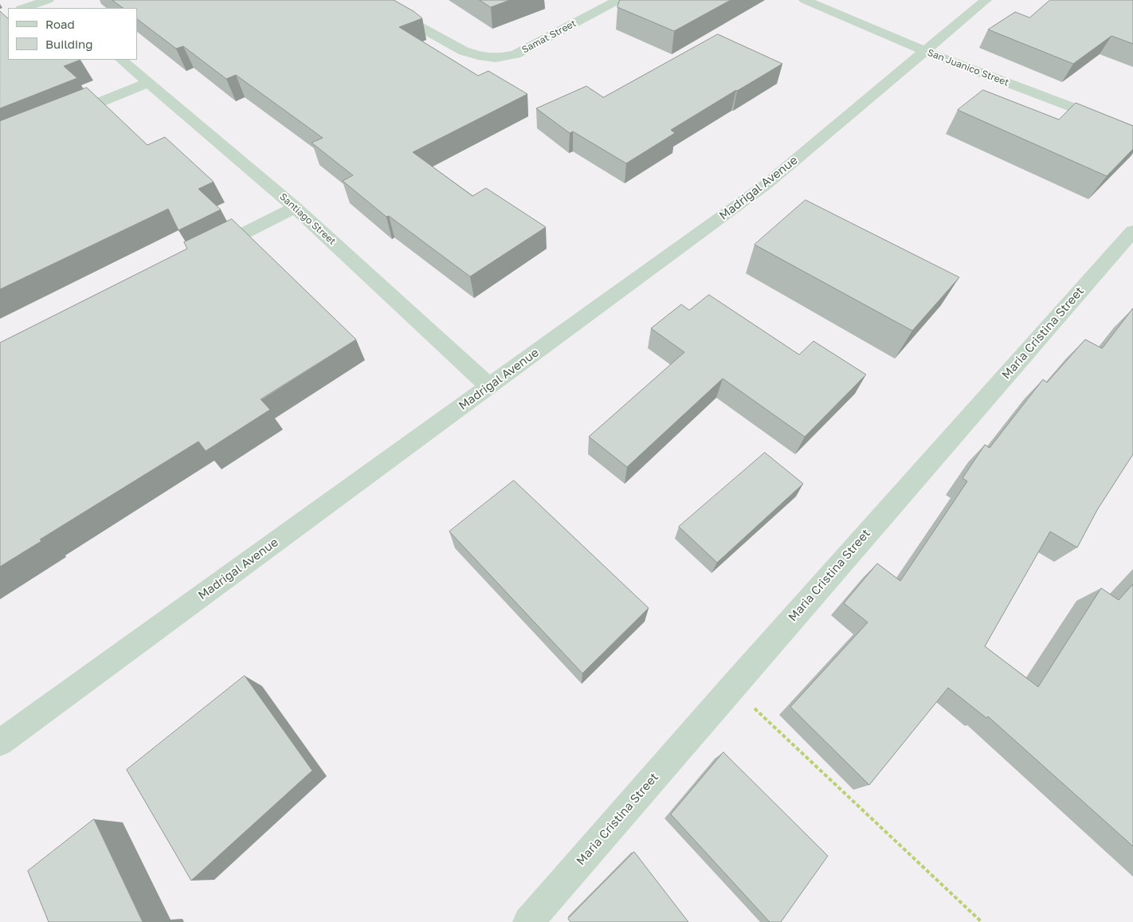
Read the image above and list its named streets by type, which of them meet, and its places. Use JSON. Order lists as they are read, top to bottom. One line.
{"streets":{"street":["Samat Street","San Juanico Street","Madrigal Avenue","Santiago Street","Maria Cristina Street"]},"crossings":[["San Juanico Street","Madrigal Avenue"],["Madrigal Avenue","Santiago Street"]],"legend":["Road","Building"]}
